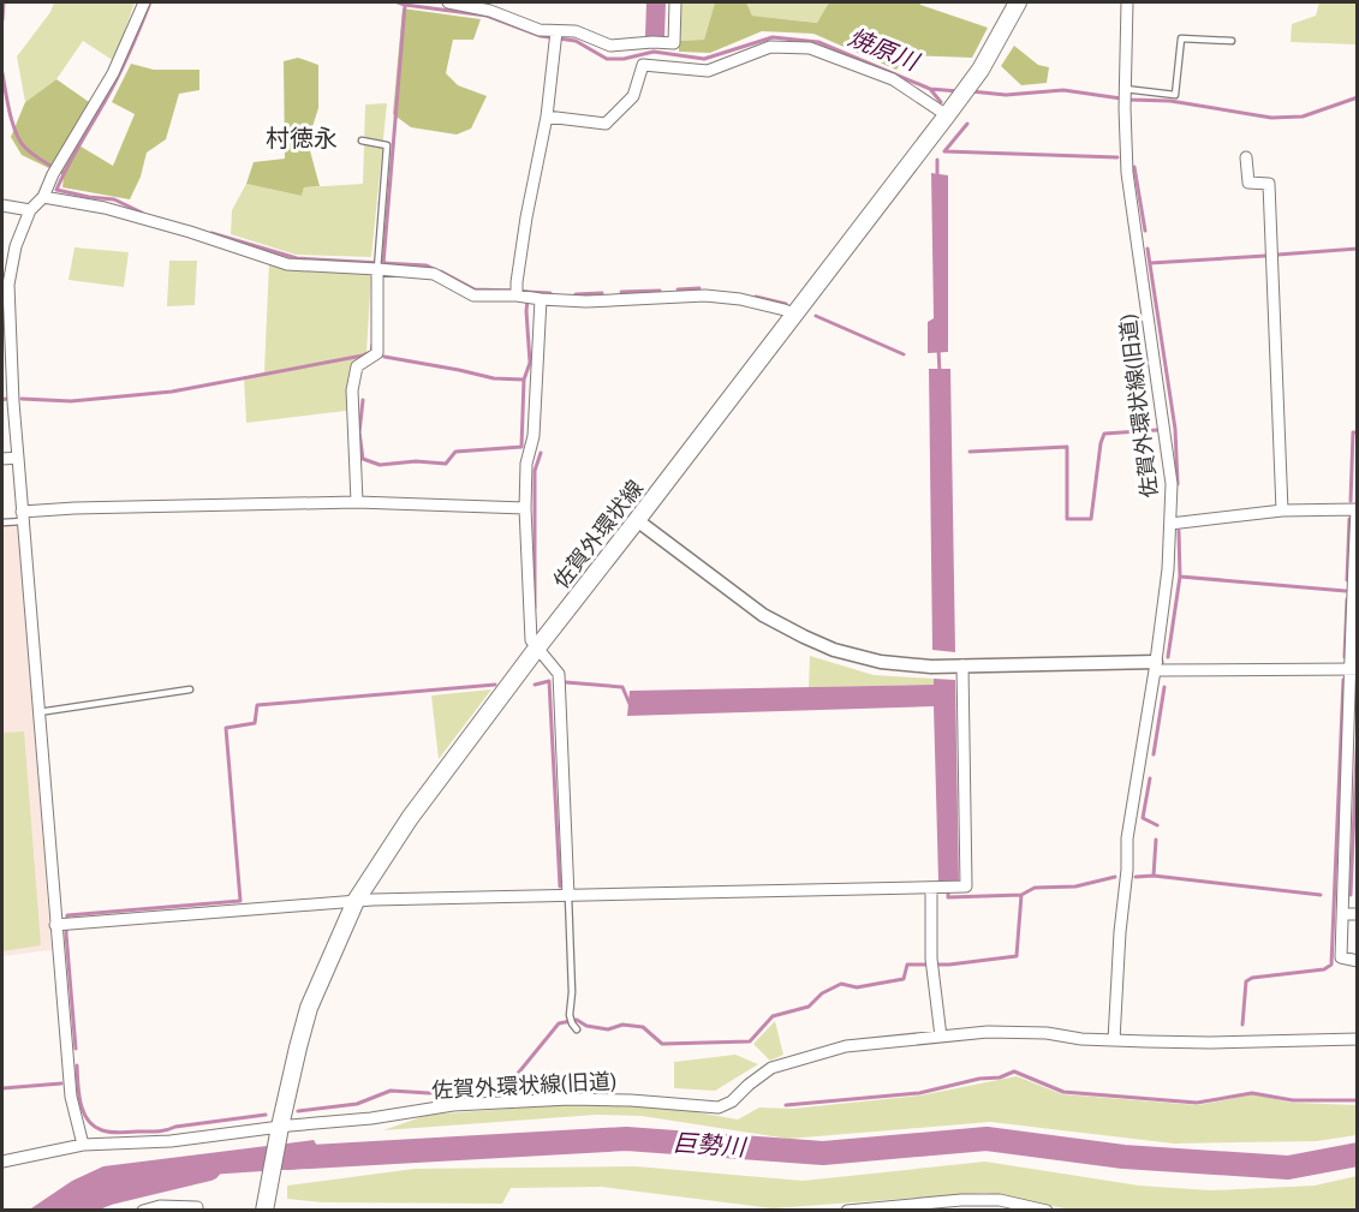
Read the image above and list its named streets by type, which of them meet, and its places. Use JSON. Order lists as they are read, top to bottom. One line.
{"streets":{"main road":["佐賀外環状線"],"street":["佐賀外環状線(旧道)"]},"crossings":[["佐賀外環状線(旧道)","佐賀外環状線"]],"districts":["村徳永"],"water":["焼原川","巨勢川"]}
